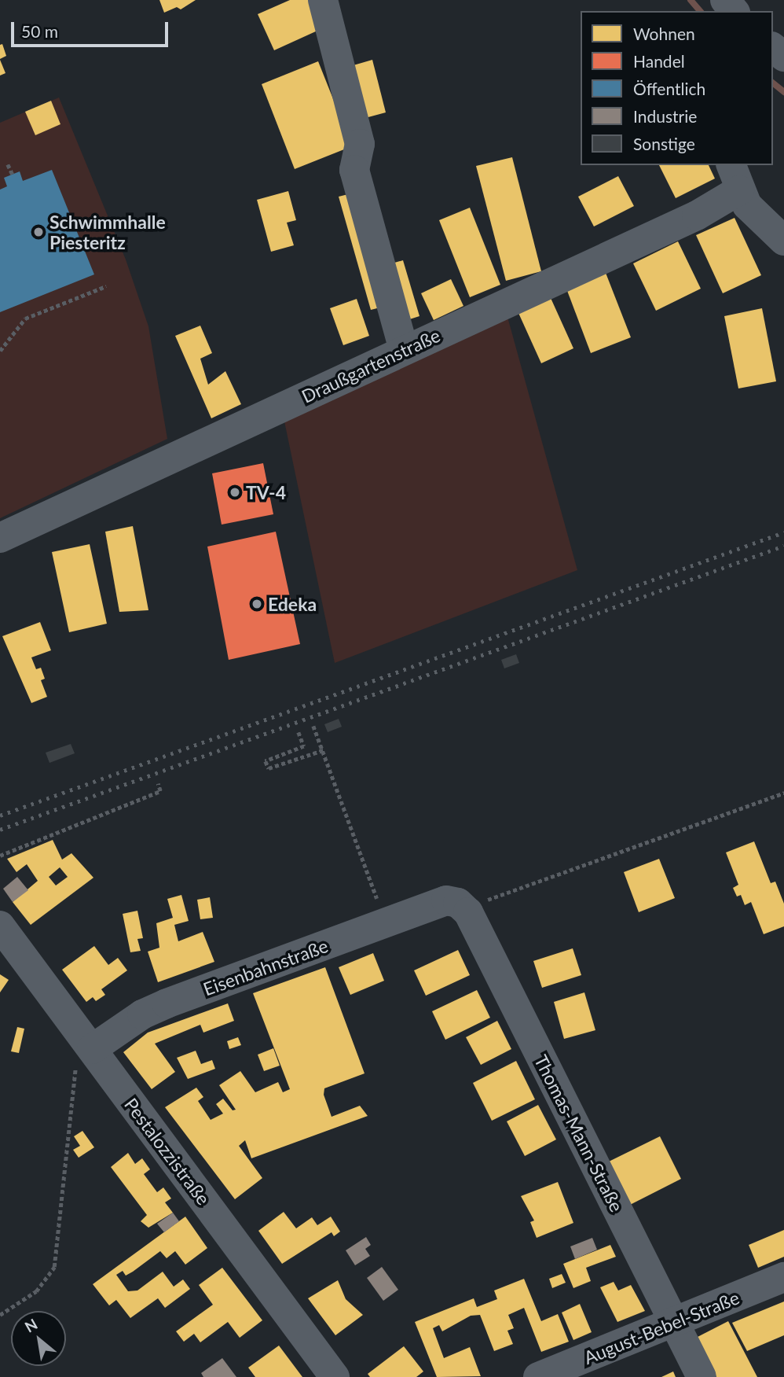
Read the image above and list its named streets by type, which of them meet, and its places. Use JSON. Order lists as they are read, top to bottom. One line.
{"streets":{"street":["Draußgartenstraße","Eisenbahnstraße","Thomas-Mann-Straße","Pestalozzistraße","August-Bebel-Straße"]},"crossings":[["Eisenbahnstraße","Thomas-Mann-Straße"],["Eisenbahnstraße","Pestalozzistraße"],["Thomas-Mann-Straße","August-Bebel-Straße"]],"places":["Schwimmhalle Piesteritz","TV-4","Edeka"],"legend":["Wohnen","Handel","Öffentlich","Industrie","Sonstige"],"scale_bar":"50 m","north":"top left"}
